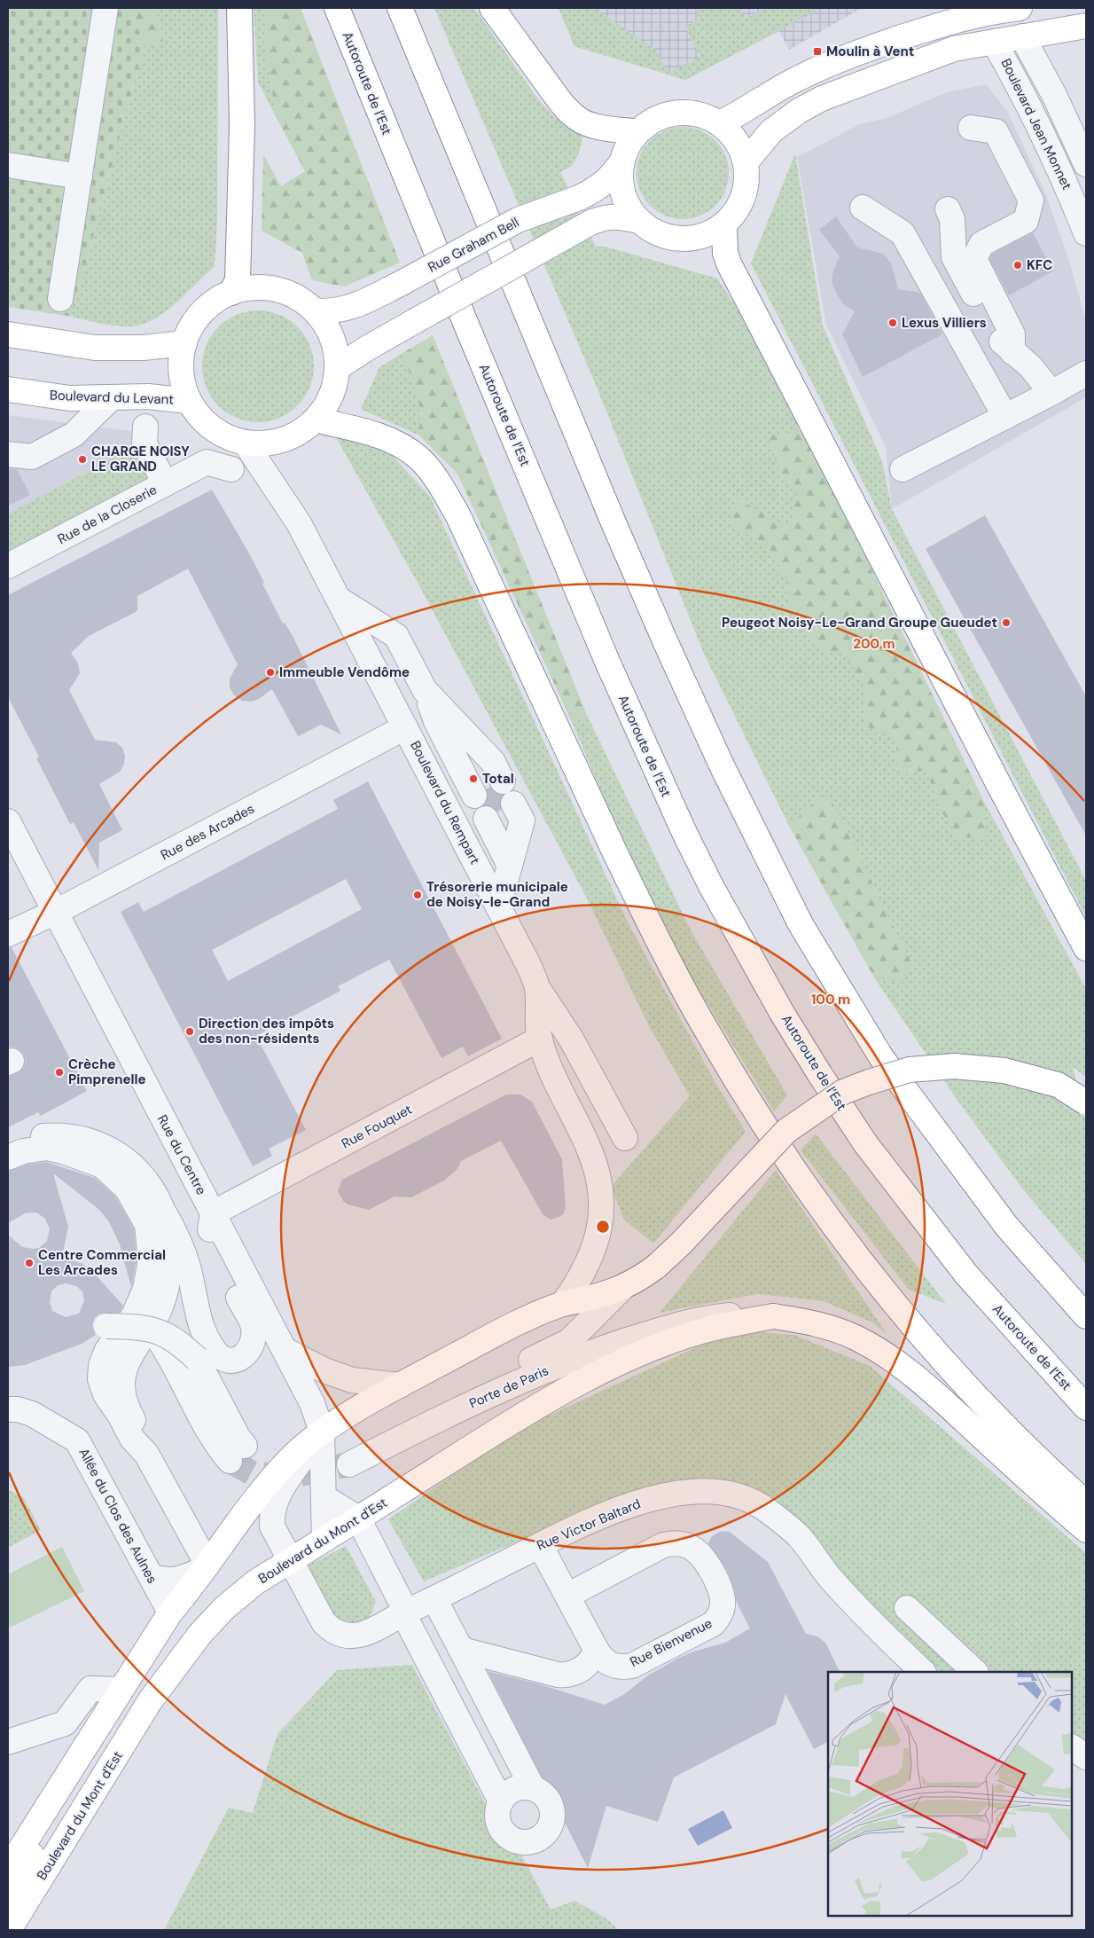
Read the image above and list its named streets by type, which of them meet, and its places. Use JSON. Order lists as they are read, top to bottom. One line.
{"streets":{"main road":["Autoroute de l’Est","Rue Graham Bell","Boulevard du Levant","Boulevard du Mont d'Est"],"street":["Boulevard Jean Monnet","Rue de la Closerie","Boulevard du Rempart","Rue des Arcades","Rue Fouquet","Rue du Centre","Porte de Paris","Allée du Clos des Aulnes","Rue Victor Baltard","Rue Bienvenue"]},"crossings":[["Rue Graham Bell","Boulevard du Levant"],["Rue Graham Bell","Boulevard du Rempart"],["Boulevard du Levant","Boulevard du Rempart"],["Boulevard du Rempart","Rue des Arcades"],["Boulevard du Rempart","Rue Fouquet"],["Rue des Arcades","Rue du Centre"],["Rue Fouquet","Rue du Centre"],["Rue du Centre","Boulevard du Mont d'Est"],["Porte de Paris","Boulevard du Mont d'Est"],["Rue Victor Baltard","Rue Bienvenue"]],"places":{"transit":["Moulin à Vent"],"other":["KFC","Lexus Villiers","CHARGE NOISY LE GRAND","Peugeot Noisy-Le-Grand Groupe Gueudet","Immeuble Vendôme","Total","Trésorerie municipale de Noisy-le-Grand","Direction des impôts des non-résidents","Crèche Pimprenelle","Centre Commercial Les Arcades"]},"rings":["200 m","100 m"]}
